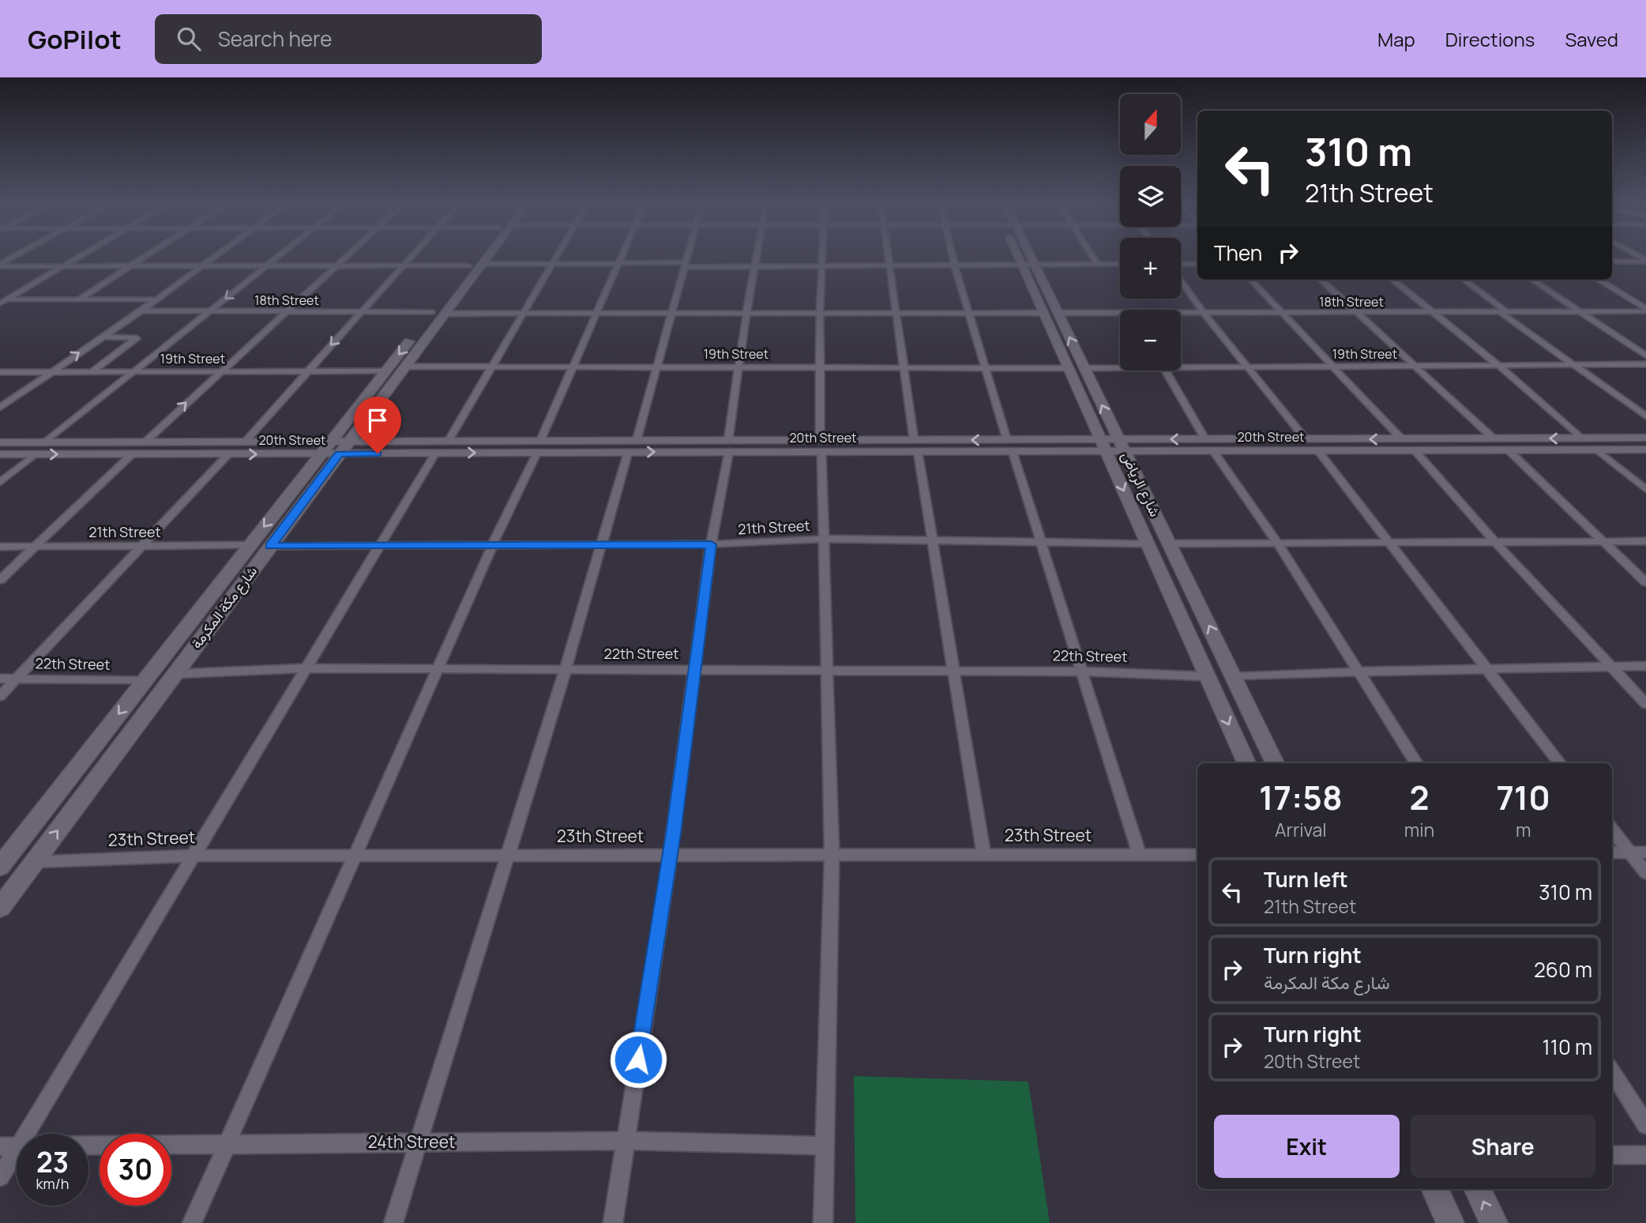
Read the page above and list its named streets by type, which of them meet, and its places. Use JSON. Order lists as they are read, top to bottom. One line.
{"streets":{"main road":["شارع الرياض","شارع مكة المكرمة"],"street":["18th Street","19th Street","20th Street","21th Street","22th Street","23th Street","24th Street"]},"crossings":[["18th Street","شارع الرياض"],["18th Street","شارع مكة المكرمة"],["19th Street","شارع الرياض"],["19th Street","شارع مكة المكرمة"],["20th Street","شارع الرياض"],["20th Street","شارع مكة المكرمة"],["شارع الرياض","21th Street"],["شارع الرياض","22th Street"],["21th Street","شارع مكة المكرمة"],["شارع مكة المكرمة","22th Street"],["شارع مكة المكرمة","23th Street"]],"north":"top","page":{"header":"GoPilot","search":"Search here","nav":["Map","Directions","Saved"],"map_buttons":["+","−"],"turn":["310 m","21th Street"],"then":"Then","eta":["17:58","Arrival","2","min","710","m"],"list":[{"name":"Turn left","note":"21th Street","value":"310 m"},{"name":"Turn right","note":"شارع مكة المكرمة","value":"260 m"},{"name":"Turn right","note":"20th Street","value":"110 m"}],"buttons":["Exit","Share"],"speed":"23 km/h","limit":"30"}}
